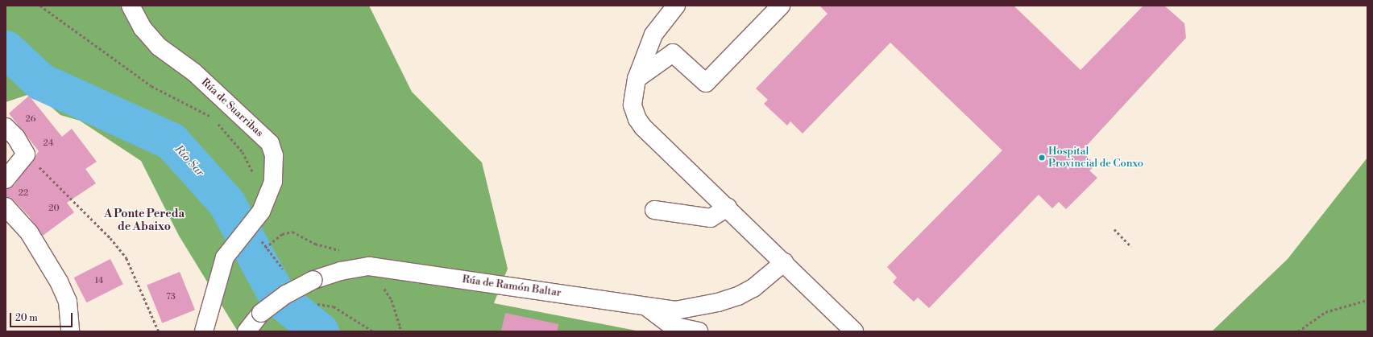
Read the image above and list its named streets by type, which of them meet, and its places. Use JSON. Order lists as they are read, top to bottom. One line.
{"streets":{"street":["Rúa de Suarribas","Rúa de Ramón Baltar"]},"districts":["A Ponte Pereda de Abaixo"],"water":["Río Sar"],"places":["Hospital Provincial de Conxo"],"house_numbers":["26","24","22","20","14","73"],"scale_bar":"20 m"}
